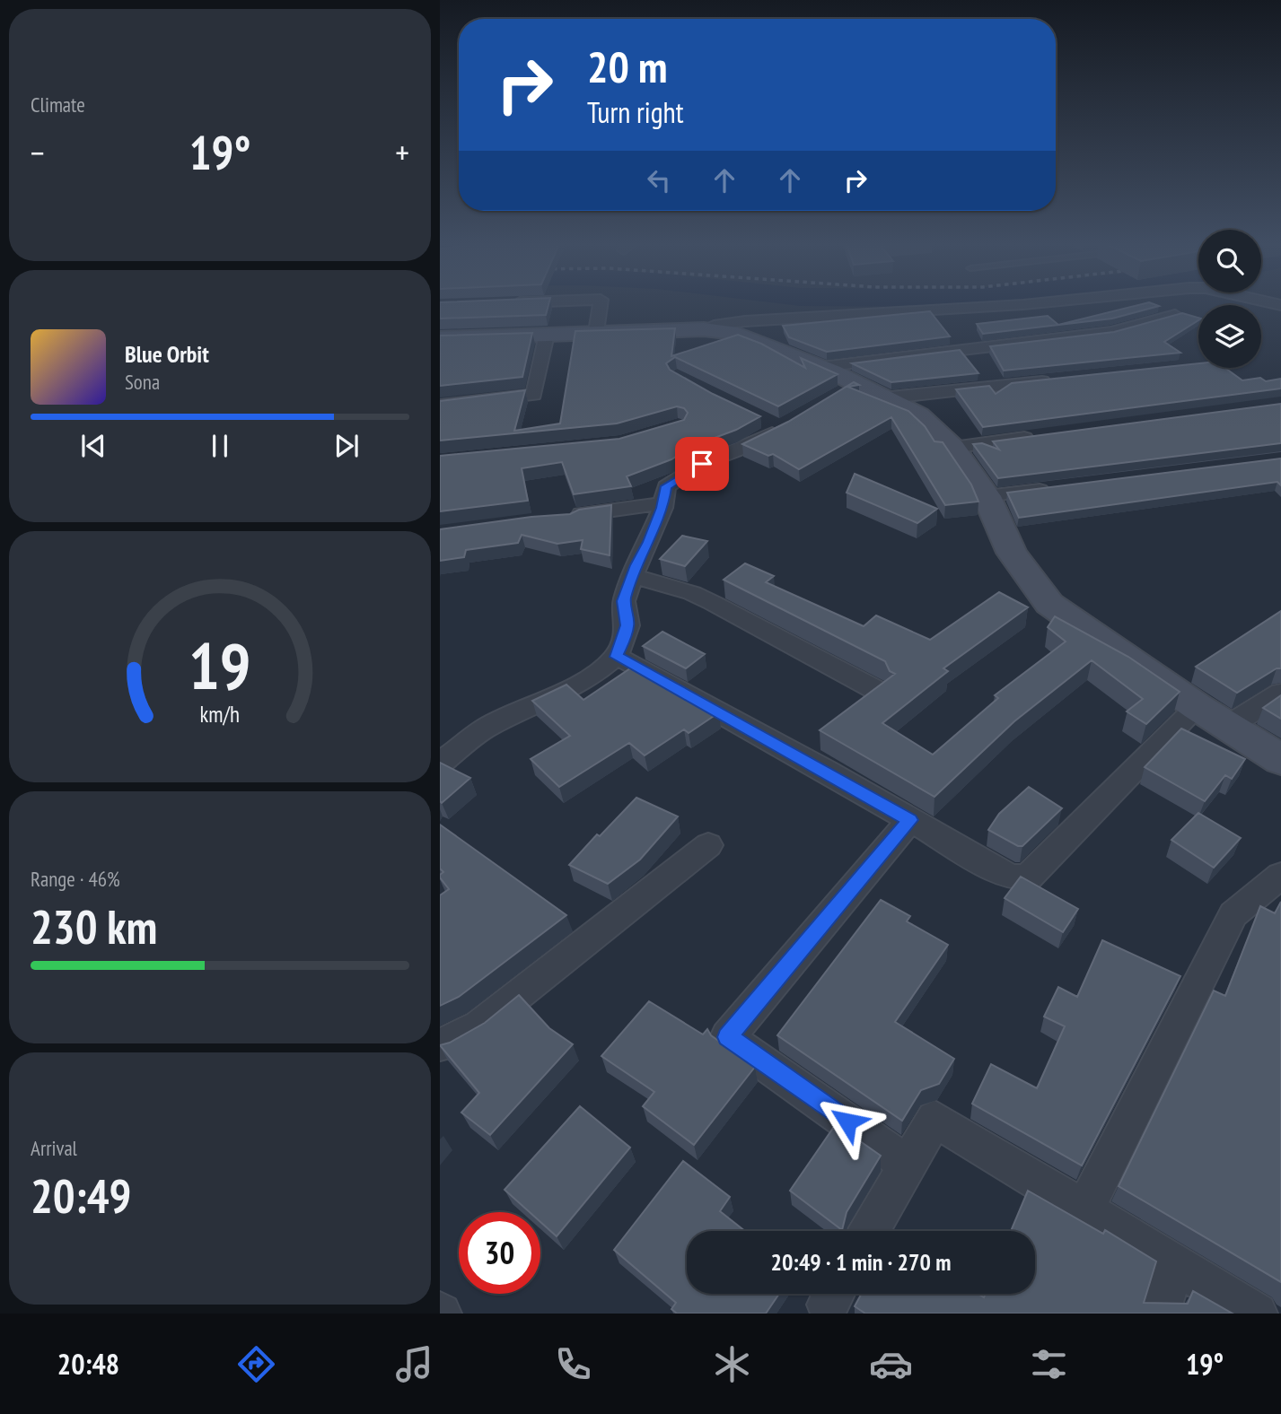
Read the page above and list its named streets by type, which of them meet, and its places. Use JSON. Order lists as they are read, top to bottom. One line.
{"page":{"tile":["Climate",["Range · 46%","230 km"],["Arrival","20:49"]],"turn":["20 m","Turn right"],"heat":["−","19°","+"],"song":["Blue Orbit","Sona"],"limit":"30","trip":"20:49 · 1 min · 270 m","tabs":["20:48","19°"],"gauge":["19","km/h"]}}
